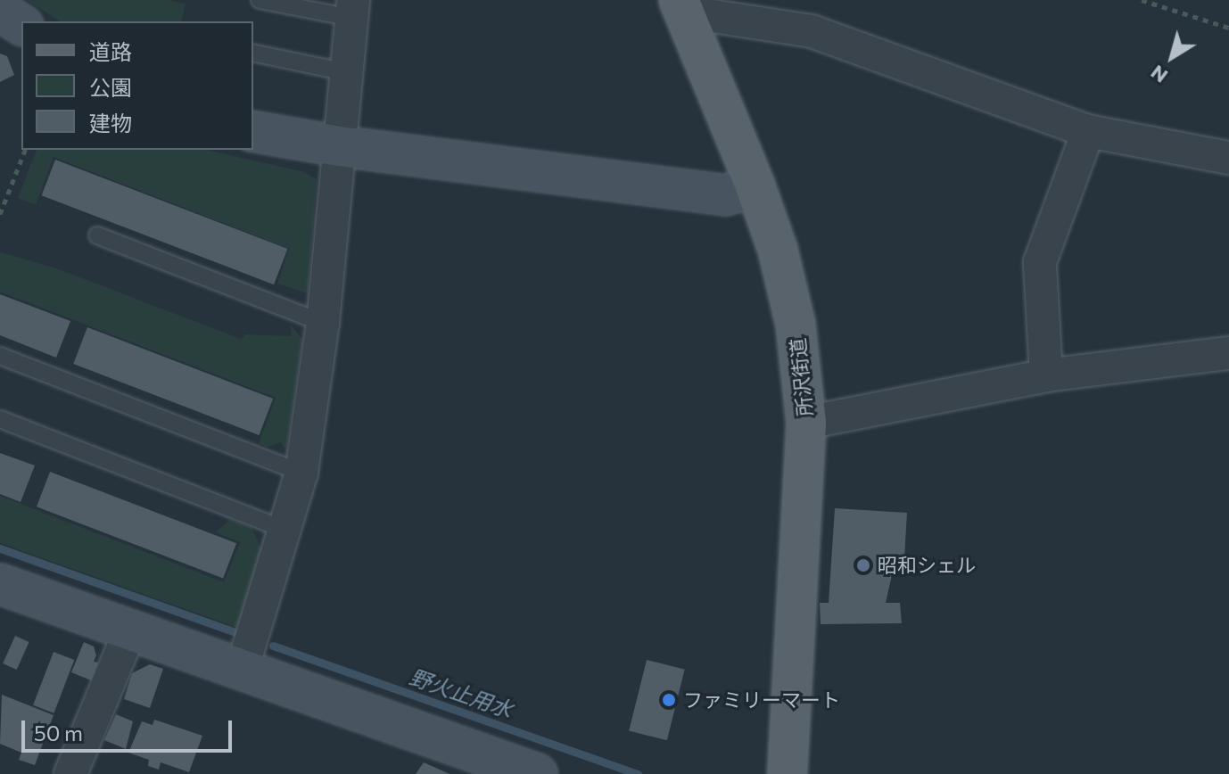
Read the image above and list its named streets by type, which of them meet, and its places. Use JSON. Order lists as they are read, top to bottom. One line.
{"streets":{"main road":["所沢街道"]},"water":["野火止用水"],"places":["昭和シェル","ファミリーマート"],"legend":["道路","公園","建物"],"scale_bar":"50 m","north":"bottom left"}
